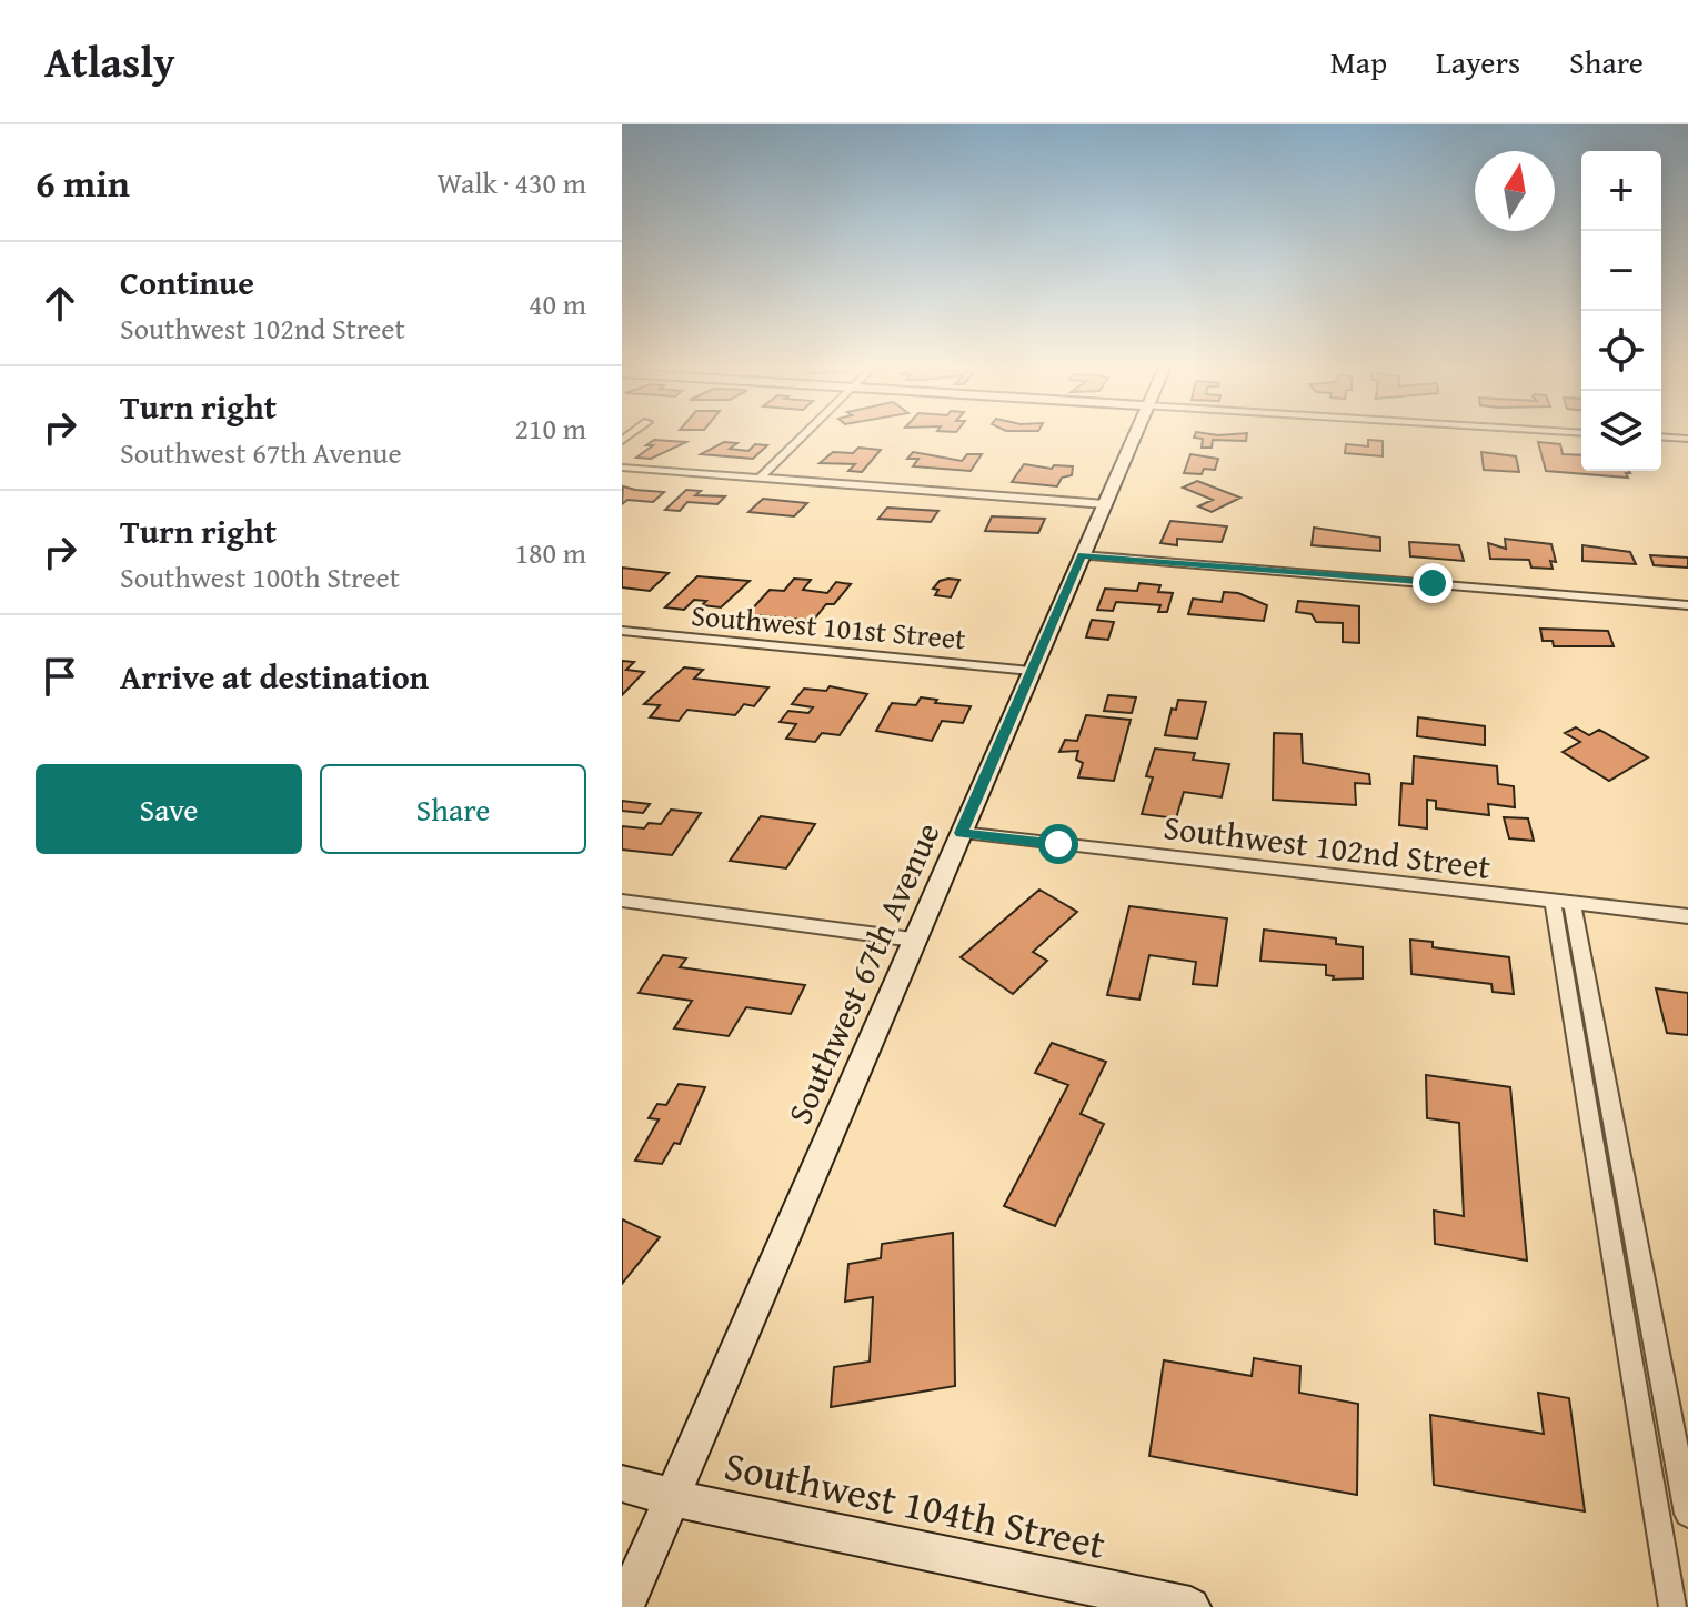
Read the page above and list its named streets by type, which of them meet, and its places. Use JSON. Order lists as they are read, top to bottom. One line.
{"streets":{"main road":["Southwest 67th Avenue","Southwest 104th Street"],"street":["Southwest 101st Street","Southwest 102nd Street"]},"crossings":[["Southwest 101st Street","Southwest 67th Avenue"],["Southwest 102nd Street","Southwest 67th Avenue"],["Southwest 67th Avenue","Southwest 104th Street"]],"north":"top","page":{"header":"Atlasly","nav":["Map","Layers","Share"],"heading":["6 min","Walk · 430 m"],"map_buttons":["+","−"],"list":[["Continue","Southwest 102nd Street","40 m"],["Turn right","Southwest 67th Avenue","210 m"],["Turn right","Southwest 100th Street","180 m"],"Arrive at destination"],"buttons":["Save","Share"]}}
